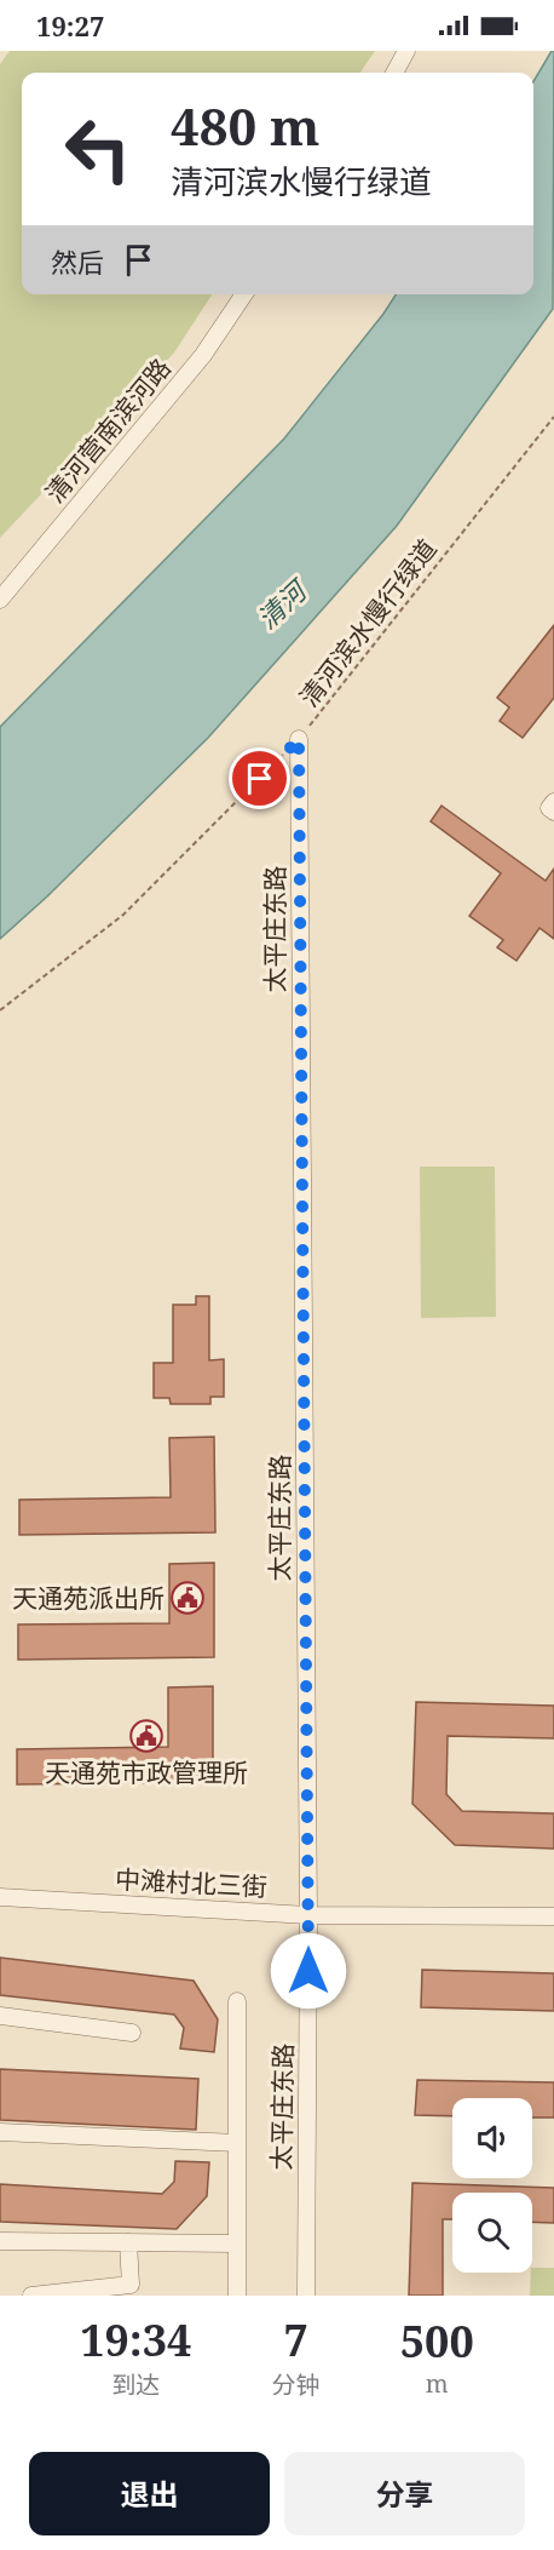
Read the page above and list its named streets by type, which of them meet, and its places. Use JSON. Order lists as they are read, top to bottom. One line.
{"streets":{"street":["清河营南滨河路","太平庄东路","中滩村北三街"],"path":["清河滨水慢行绿道"]},"crossings":[["清河滨水慢行绿道","太平庄东路"],["太平庄东路","中滩村北三街"]],"water":["清河"],"places":{"public building":["天通苑派出所","天通苑市政管理所"]},"page":{"status":"19:27","turn":["480 m","清河滨水慢行绿道"],"then":"然后","eta":["19:34","到达","7","分钟","500","m"],"buttons":["退出","分享"]}}
